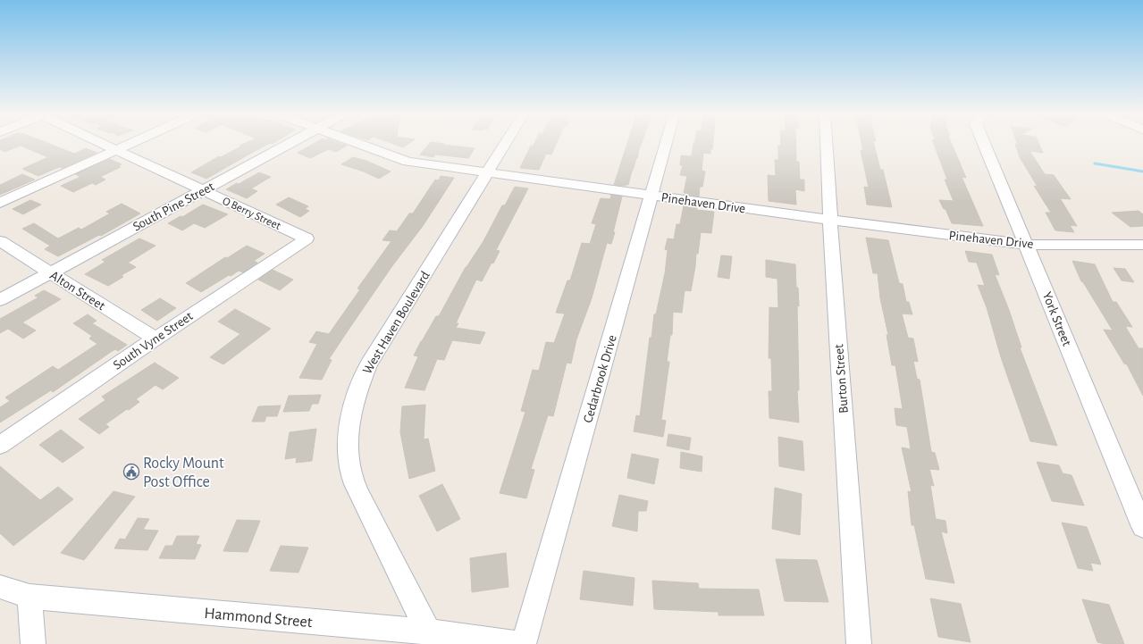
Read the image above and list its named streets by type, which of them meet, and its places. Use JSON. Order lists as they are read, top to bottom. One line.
{"streets":{"street":["Pinehaven Drive","South Pine Street","O Berry Street","Alton Street","York Street","West Haven Boulevard","South Vyne Street","Cedarbrook Drive","Burton Street","Hammond Street"]},"crossings":[["Pinehaven Drive","York Street"],["Pinehaven Drive","West Haven Boulevard"],["Pinehaven Drive","Cedarbrook Drive"],["Pinehaven Drive","Burton Street"],["South Pine Street","O Berry Street"],["South Pine Street","Alton Street"],["O Berry Street","South Vyne Street"],["Alton Street","South Vyne Street"],["West Haven Boulevard","Hammond Street"]],"places":{"public building":["Rocky Mount Post Office"]}}
